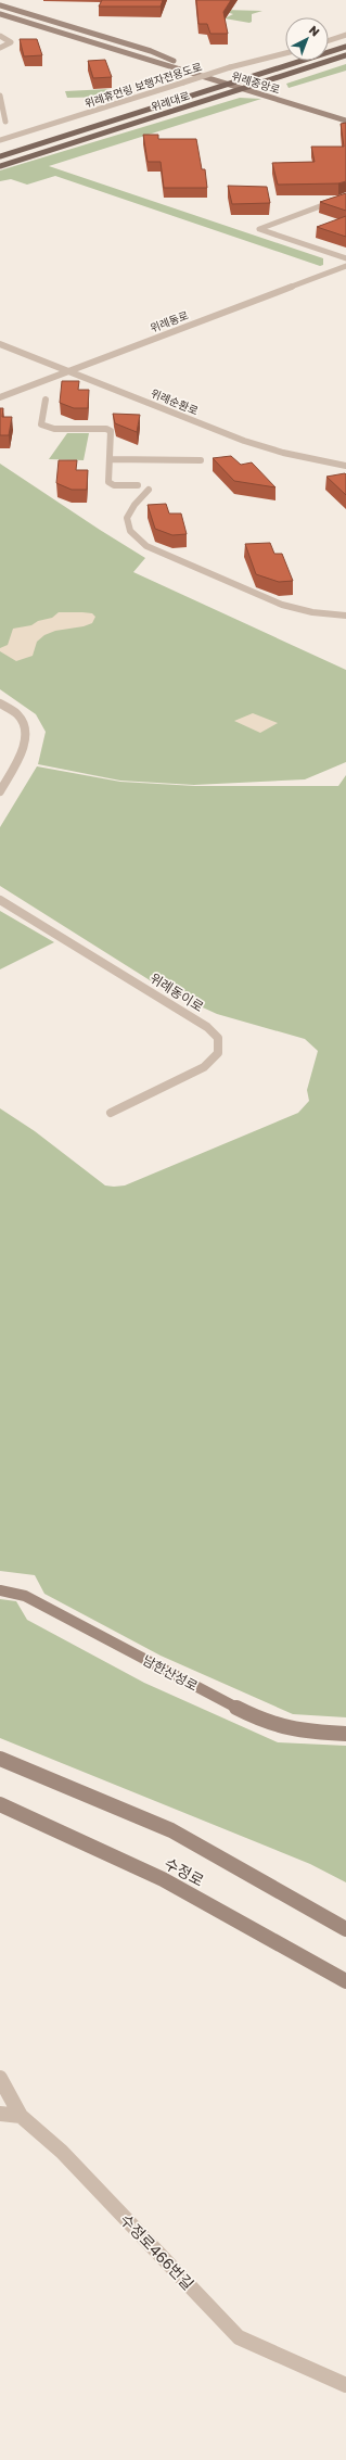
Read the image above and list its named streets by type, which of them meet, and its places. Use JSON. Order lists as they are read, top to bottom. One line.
{"streets":{"main road":["위례중앙로","위례대로","남한산성로","수정로"],"street":["위례휴먼링 보행자전용도로","위례동로","위례순환로","위례동이로","수정로466번길"]},"crossings":[["위례중앙로","위례대로"],["위례동로","위례순환로"]],"north":"top right"}
